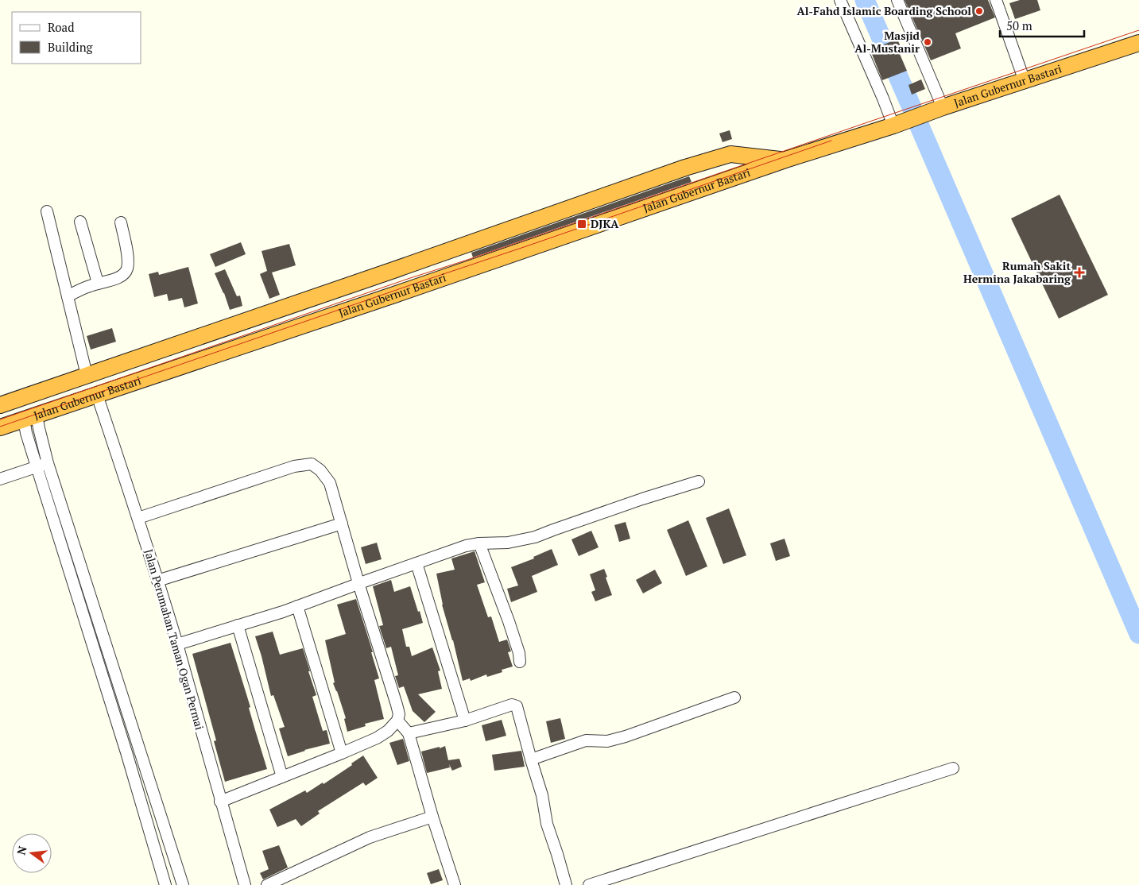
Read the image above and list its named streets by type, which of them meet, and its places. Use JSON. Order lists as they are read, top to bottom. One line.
{"streets":{"highway":["Jalan Gubernur Bastari"],"street":["Jalan Perumahan Taman Ogan Permai"]},"crossings":[["Jalan Gubernur Bastari","Jalan Perumahan Taman Ogan Permai"]],"places":{"other":["Al-Fahd Islamic Boarding School","Masjid Al-Mustanir"],"transit":["DJKA"],"health":["Rumah Sakit Hermina Jakabaring"]},"legend":["Road","Building"],"scale_bar":"50 m","north":"left"}
